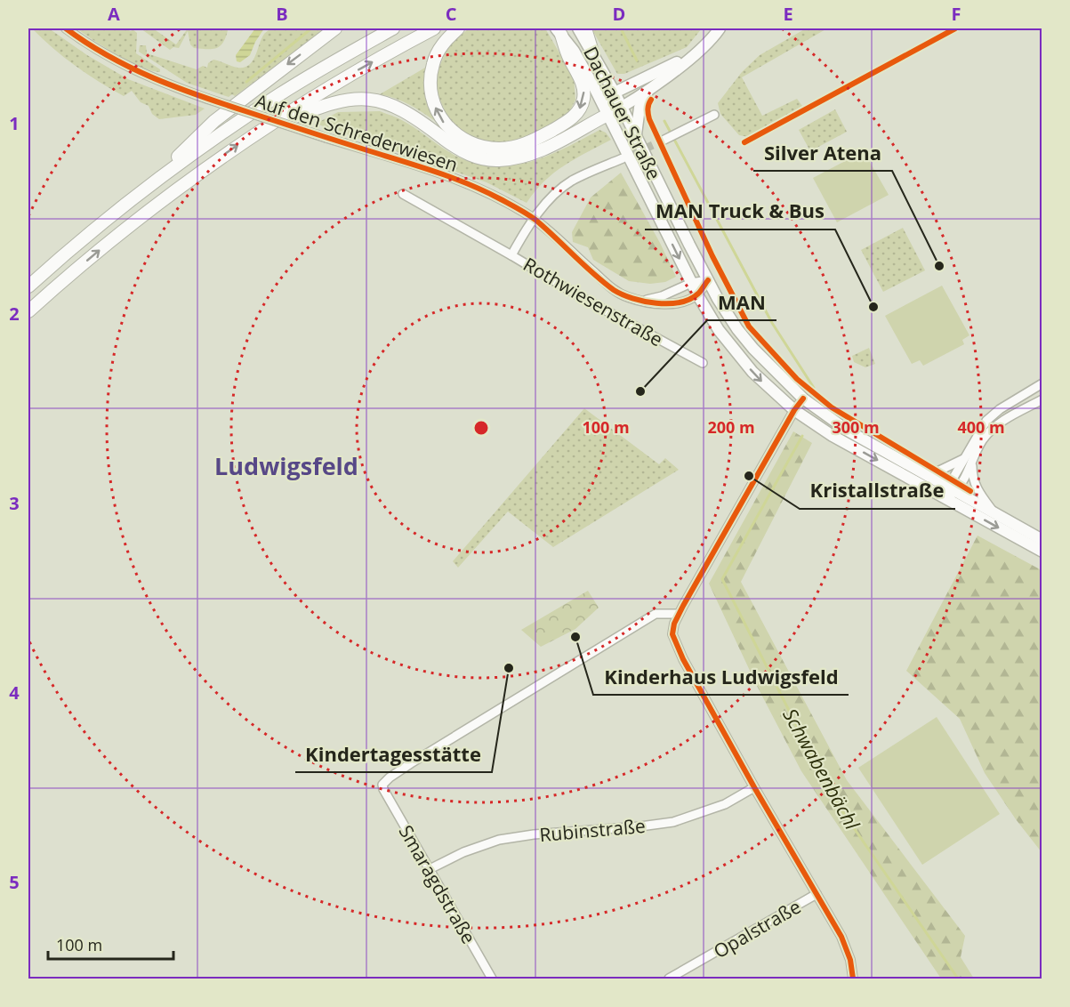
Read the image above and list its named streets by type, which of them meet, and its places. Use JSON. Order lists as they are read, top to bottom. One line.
{"streets":{"main road":["Dachauer Straße"],"street":["Auf den Schrederwiesen","Rothwiesenstraße","Rubinstraße","Smaragdstraße","Opalstraße"]},"crossings":[["Dachauer Straße","Auf den Schrederwiesen"],["Auf den Schrederwiesen","Rothwiesenstraße"],["Rubinstraße","Smaragdstraße"]],"districts":["Ludwigsfeld"],"water":["Schwabenbächl"],"places":["Silver Atena","MAN Truck & Bus","MAN","Kristallstraße","Kinderhaus Ludwigsfeld","Kindertagesstätte"],"scale_bar":"100 m","grid":{"columns":["A","B","C","D","E","F"],"rows":["1","2","3","4","5"]},"rings":["100 m","200 m","300 m","400 m"]}
